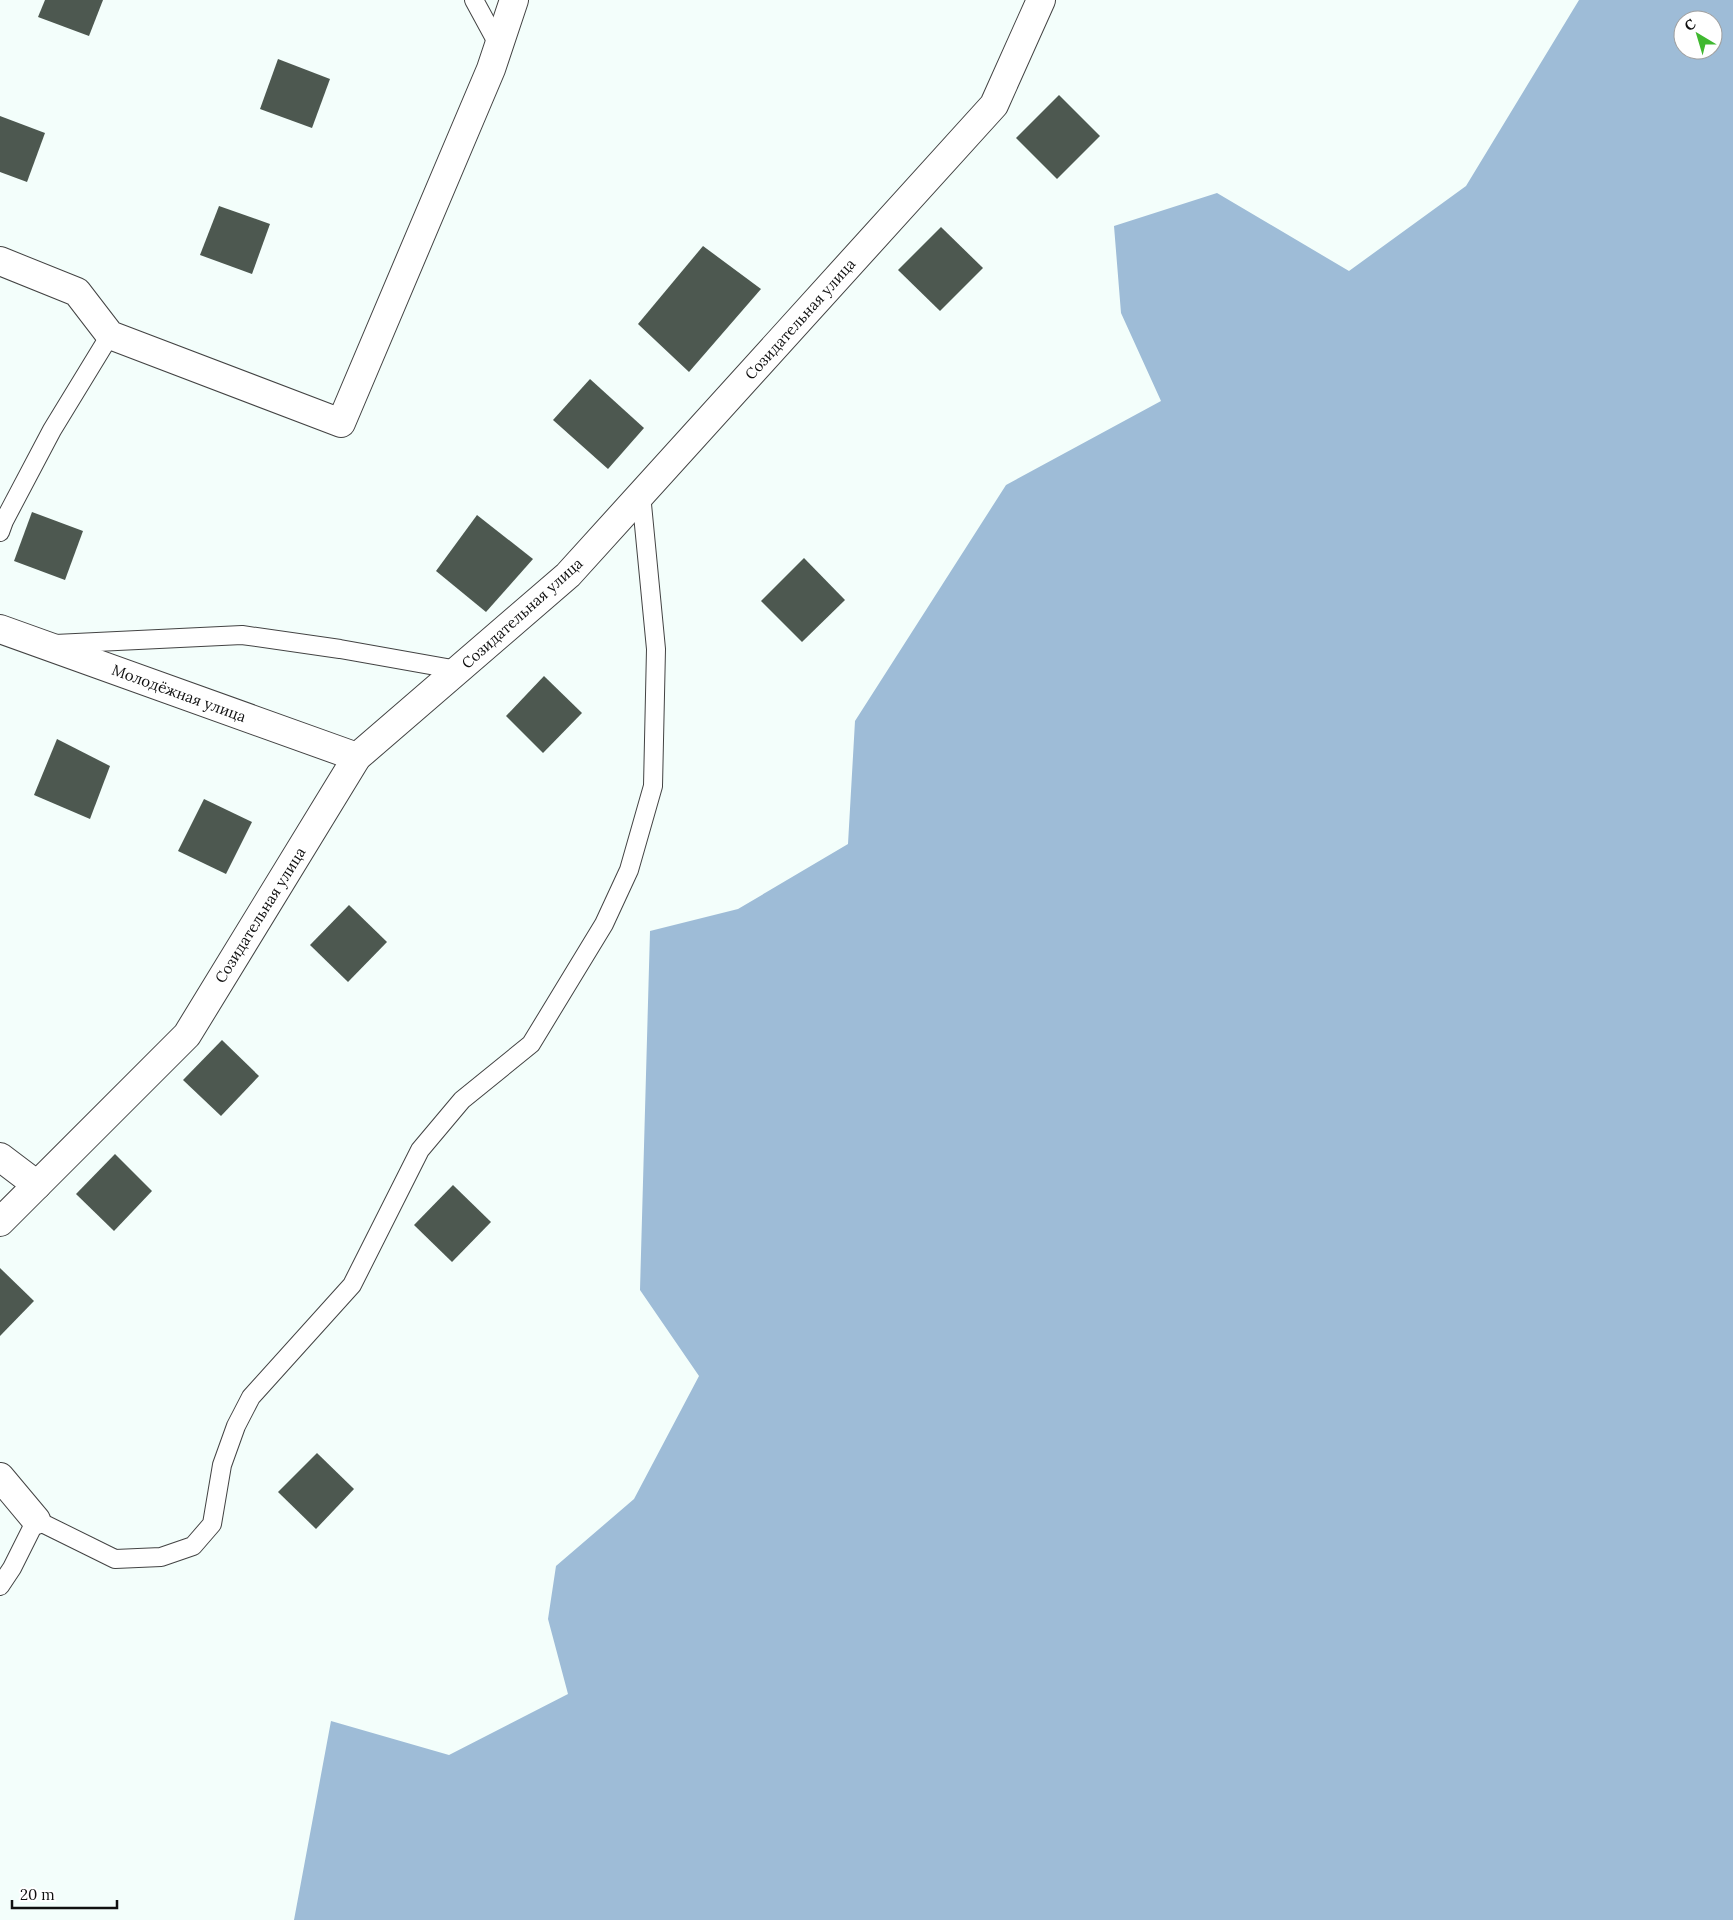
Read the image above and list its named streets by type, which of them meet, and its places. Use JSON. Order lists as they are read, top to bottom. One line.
{"streets":{"street":["Созидательная улица","Молодёжная улица"]},"crossings":[["Созидательная улица","Молодёжная улица"]],"scale_bar":"20 m","north":"top left"}
